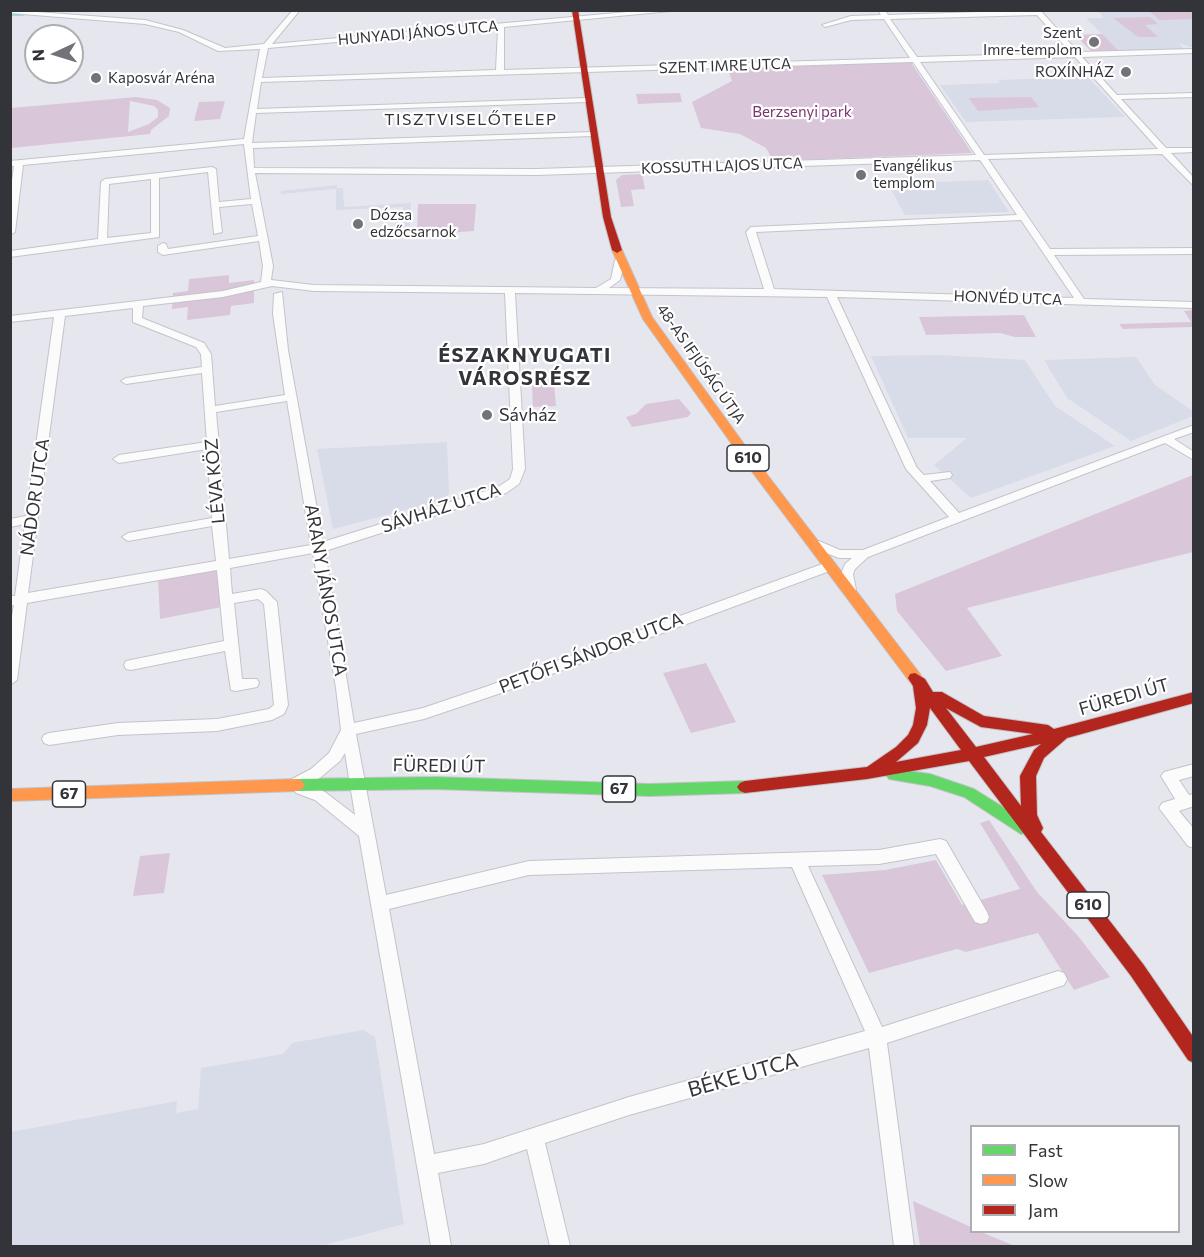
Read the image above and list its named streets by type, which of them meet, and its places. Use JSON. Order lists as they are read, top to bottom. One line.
{"streets":{"main road":["48-AS IFJÚSÁG ÚTJA","610","FÜREDI ÚT","67"],"street":["HUNYADI JÁNOS UTCA","SZENT IMRE UTCA","KOSSUTH LAJOS UTCA","HONVÉD UTCA","LÉVA KÖZ","NÁDOR UTCA","SÁVHÁZ UTCA","ARANY JÁNOS UTCA","PETŐFI SÁNDOR UTCA","BÉKE UTCA"]},"crossings":[["HUNYADI JÁNOS UTCA","48-AS IFJÚSÁG ÚTJA"],["SZENT IMRE UTCA","48-AS IFJÚSÁG ÚTJA"],["KOSSUTH LAJOS UTCA","48-AS IFJÚSÁG ÚTJA"],["HONVÉD UTCA","48-AS IFJÚSÁG ÚTJA"],["HONVÉD UTCA","LÉVA KÖZ"],["HONVÉD UTCA","NÁDOR UTCA"],["HONVÉD UTCA","SÁVHÁZ UTCA"],["HONVÉD UTCA","ARANY JÁNOS UTCA"],["48-AS IFJÚSÁG ÚTJA","610"],["48-AS IFJÚSÁG ÚTJA","PETŐFI SÁNDOR UTCA"],["610","67"],["LÉVA KÖZ","SÁVHÁZ UTCA"],["NÁDOR UTCA","SÁVHÁZ UTCA"],["SÁVHÁZ UTCA","ARANY JÁNOS UTCA"],["ARANY JÁNOS UTCA","PETŐFI SÁNDOR UTCA"],["ARANY JÁNOS UTCA","FÜREDI ÚT"],["FÜREDI ÚT","67"]],"districts":["TISZTVISELŐTELEP","ÉSZAKNYUGATI VÁROSRÉSZ"],"parks":["Berzsenyi park"],"places":["Szent Imre-templom","ROXÍNHÁZ","Kaposvár Aréna","Evangélikus templom","Dózsa edzőcsarnok","Sávház"],"legend":["Fast","Slow","Jam"],"north":"left"}
